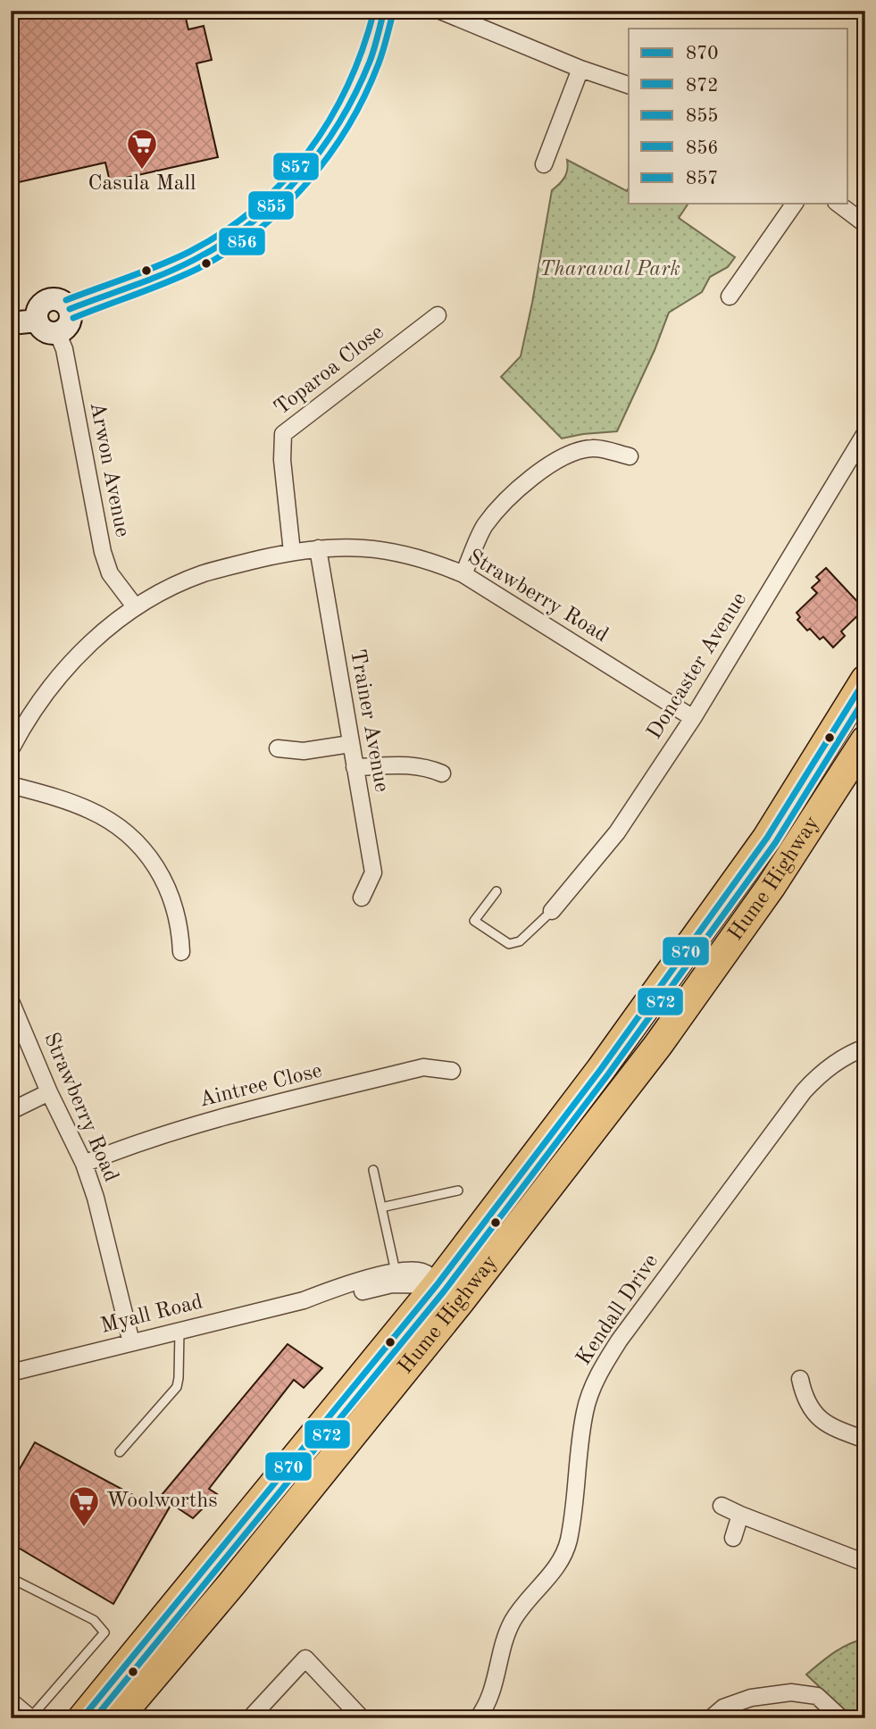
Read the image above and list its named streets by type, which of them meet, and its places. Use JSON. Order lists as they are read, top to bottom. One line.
{"streets":{"highway":["Hume Highway"],"street":["Toparoa Close","Arwon Avenue","Strawberry Road","Doncaster Avenue","Trainer Avenue","Aintree Close","Kendall Drive","Myall Road"]},"crossings":[["Toparoa Close","Strawberry Road"],["Arwon Avenue","Strawberry Road"],["Strawberry Road","Doncaster Avenue"],["Strawberry Road","Trainer Avenue"],["Strawberry Road","Aintree Close"],["Strawberry Road","Myall Road"],["Hume Highway","Myall Road"]],"parks":["Tharawal Park"],"places":{"supermarket":["Casula Mall","Woolworths"]},"lines":["transit line 855","transit line 857","transit line 856","transit line 870","transit line 872"],"legend":["870","872","855","856","857"]}
